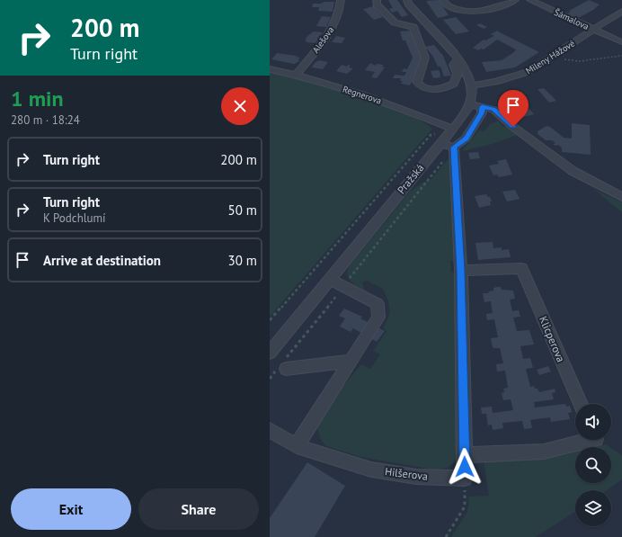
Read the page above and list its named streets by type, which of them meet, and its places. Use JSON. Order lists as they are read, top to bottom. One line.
{"streets":{"street":["Šámalova","Alešova","Mileny Hážové","Regnerova","Pražská","Klicperova","Hilšerova"]},"crossings":[["Šámalova","Mileny Hážové"],["Alešova","Regnerova"],["Mileny Hážové","Pražská"],["Regnerova","Pražská"]],"page":{"turn":["200 m","Turn right"],"heading":["1 min","280 m · 18:24"],"list":[{"name":"Turn right","value":"200 m"},{"name":"Turn right","note":"K Podchlumí","value":"50 m"},{"name":"Arrive at destination","value":"30 m"}],"buttons":["Exit","Share"]}}
